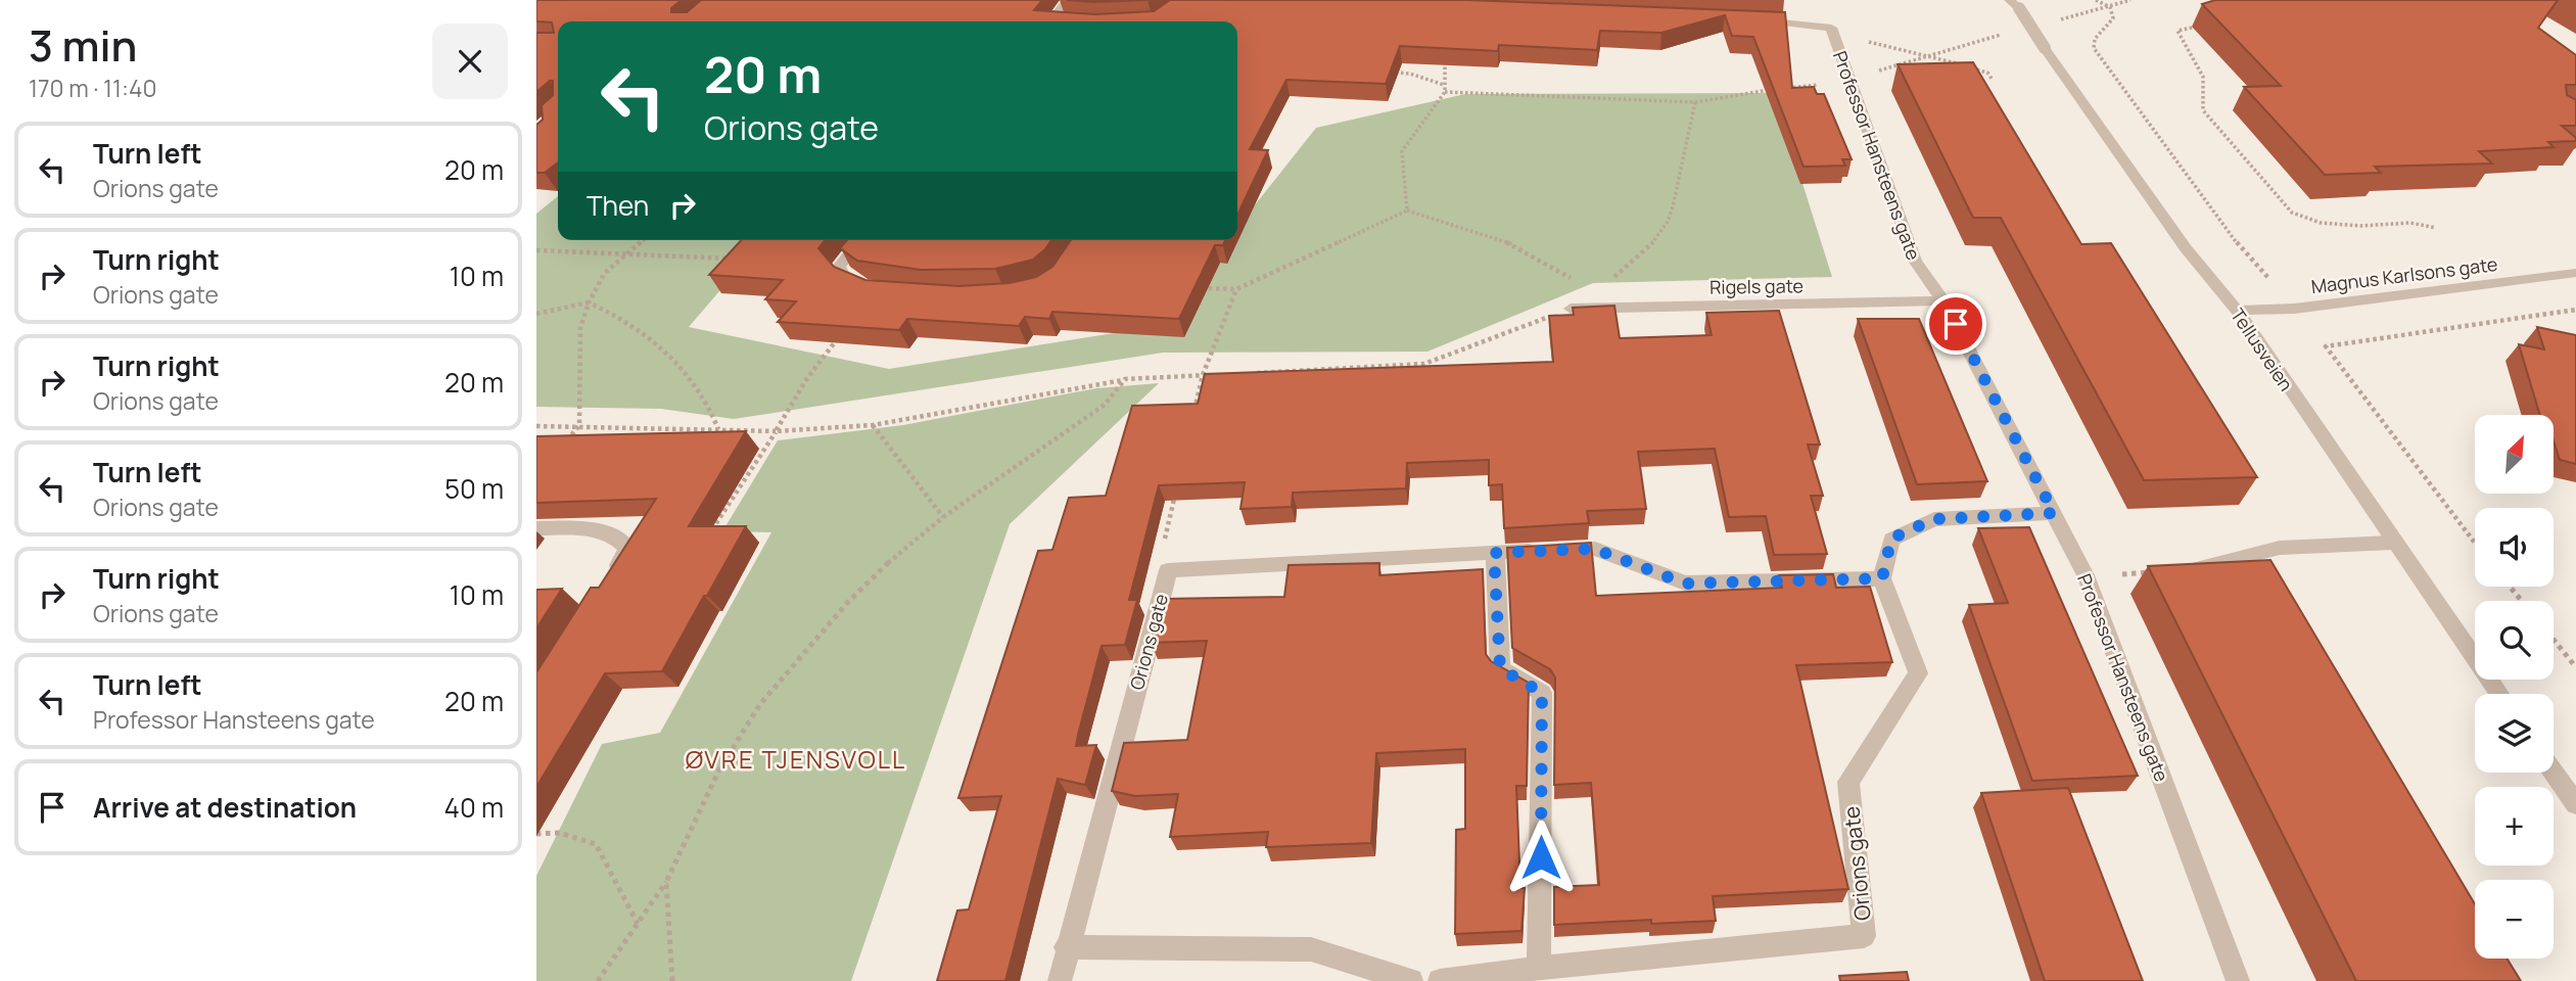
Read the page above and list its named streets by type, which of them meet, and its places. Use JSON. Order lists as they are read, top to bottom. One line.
{"streets":{"street":["Professor Hansteens gate","Magnus Karlsons gate","Rigels gate","Tellusveien","Orions gate"]},"crossings":[["Professor Hansteens gate","Rigels gate"],["Magnus Karlsons gate","Tellusveien"]],"districts":["ØVRE TJENSVOLL"],"north":"top right","page":{"heading":["3 min","170 m · 11:40"],"turn":["20 m","Orions gate"],"list":[{"name":"Turn left","note":"Orions gate","value":"20 m"},{"name":"Turn right","note":"Orions gate","value":"10 m"},{"name":"Turn right","note":"Orions gate","value":"20 m"},{"name":"Turn left","note":"Orions gate","value":"50 m"},{"name":"Turn right","note":"Orions gate","value":"10 m"},{"name":"Turn left","note":"Professor Hansteens gate","value":"20 m"},{"name":"Arrive at destination","value":"40 m"}],"then":"Then","map_buttons":["+","−"]}}
